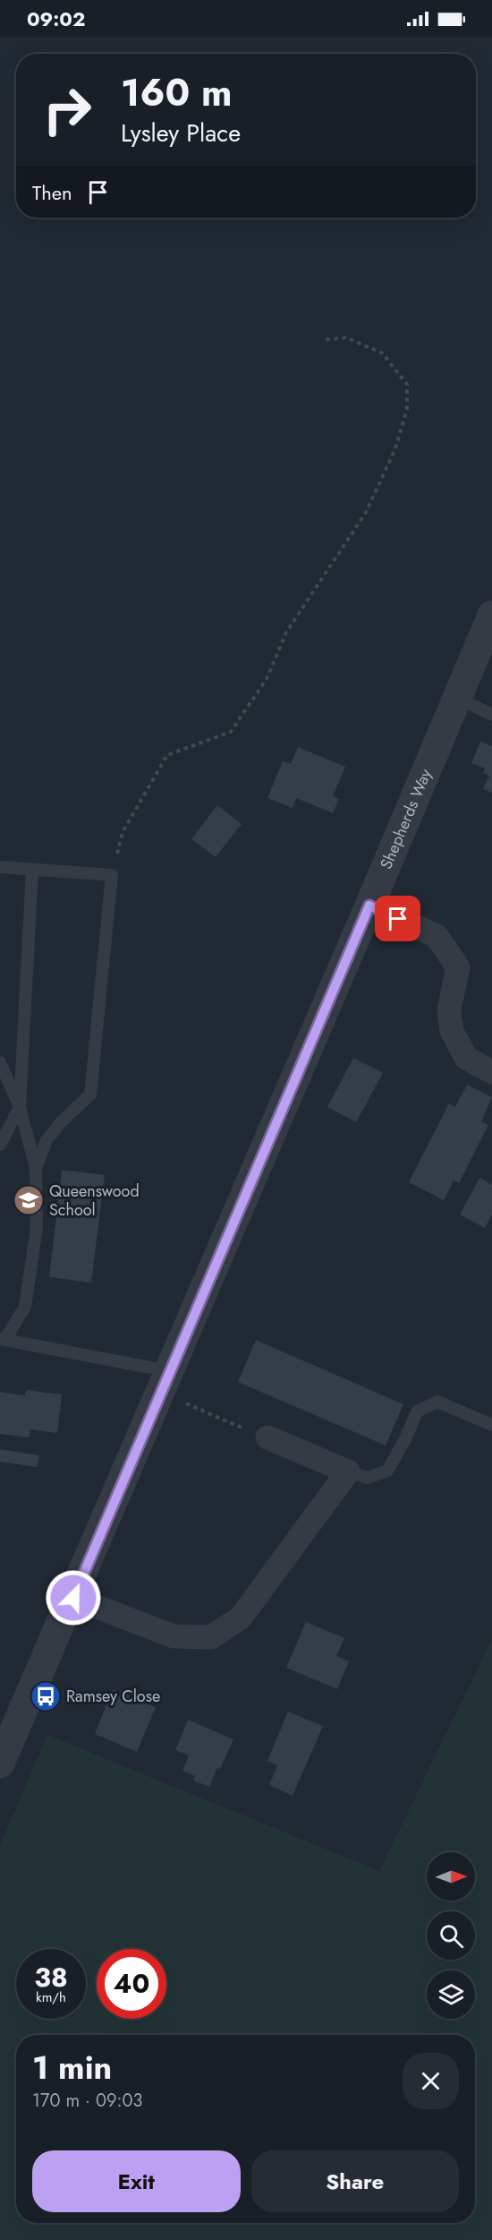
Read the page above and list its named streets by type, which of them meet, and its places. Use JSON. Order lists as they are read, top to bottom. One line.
{"streets":{"street":["Shepherds Way"]},"places":{"school or university":["Queenswood School"],"bus stop":["Ramsey Close"]},"north":"right","page":{"status":"09:02","turn":["160 m","Lysley Place"],"then":"Then","speed":"38 km/h","limit":"40","heading":["1 min","170 m · 09:03"],"buttons":["Exit","Share"]}}
